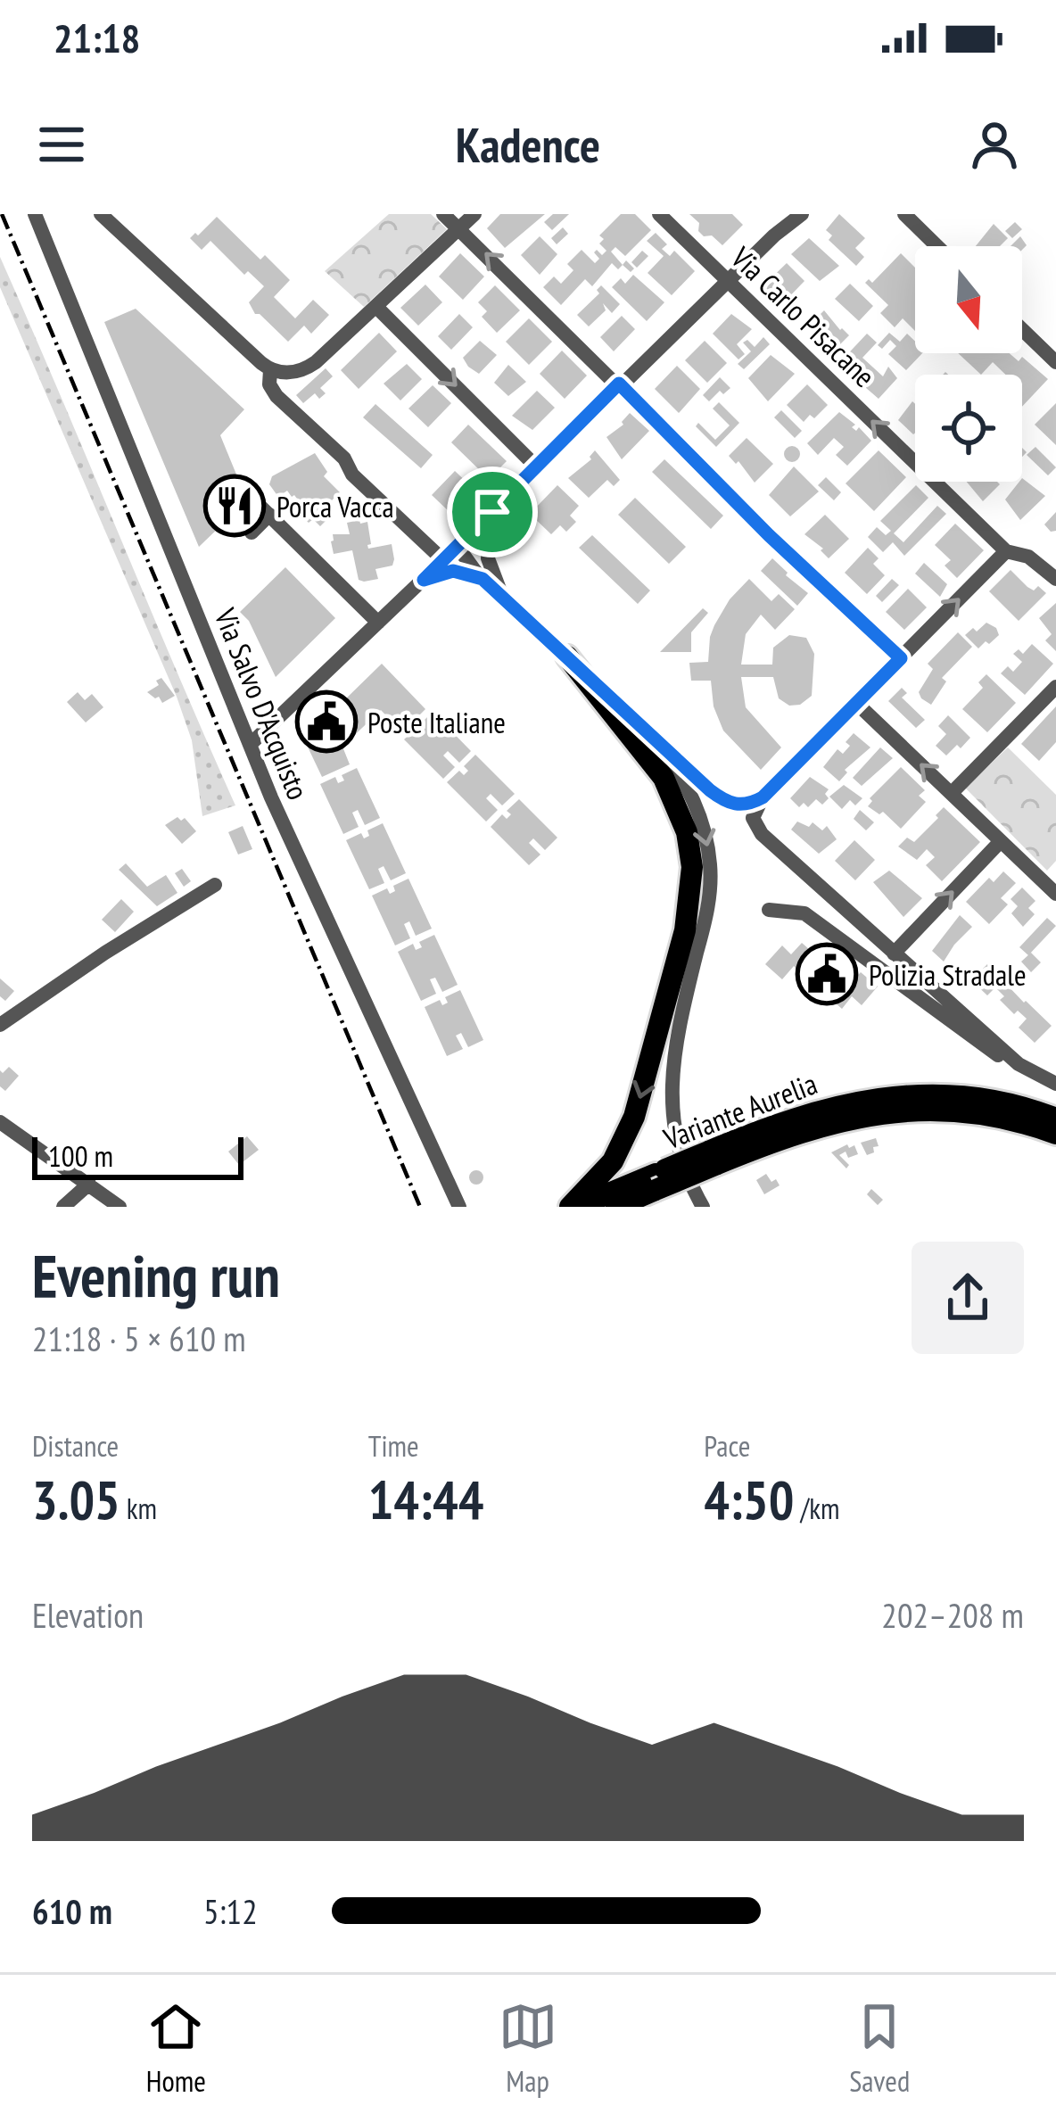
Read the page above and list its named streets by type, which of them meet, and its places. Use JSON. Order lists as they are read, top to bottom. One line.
{"streets":{"highway":["Variante Aurelia"],"street":["Via Carlo Pisacane","Via Salvo D'Acquisto"]},"one_way":["Via Carlo Pisacane"],"places":{"restaurant":["Porca Vacca"],"public building":["Poste Italiane","Polizia Stradale"]},"scale_bar":"100 m","north":"bottom","page":{"status":"21:18","header":"Kadence","scale":"100 m","heading":["Evening run","21:18 · 5 × 610 m"],"stats":[["Distance","3.05 km"],["Time","14:44"],["Pace","4:50 /km"]],"chart":["Elevation","202–208 m"],"list":[{"name":"610 m","note":"5:12"}],"tabs":["Home","Map","Saved"]}}
